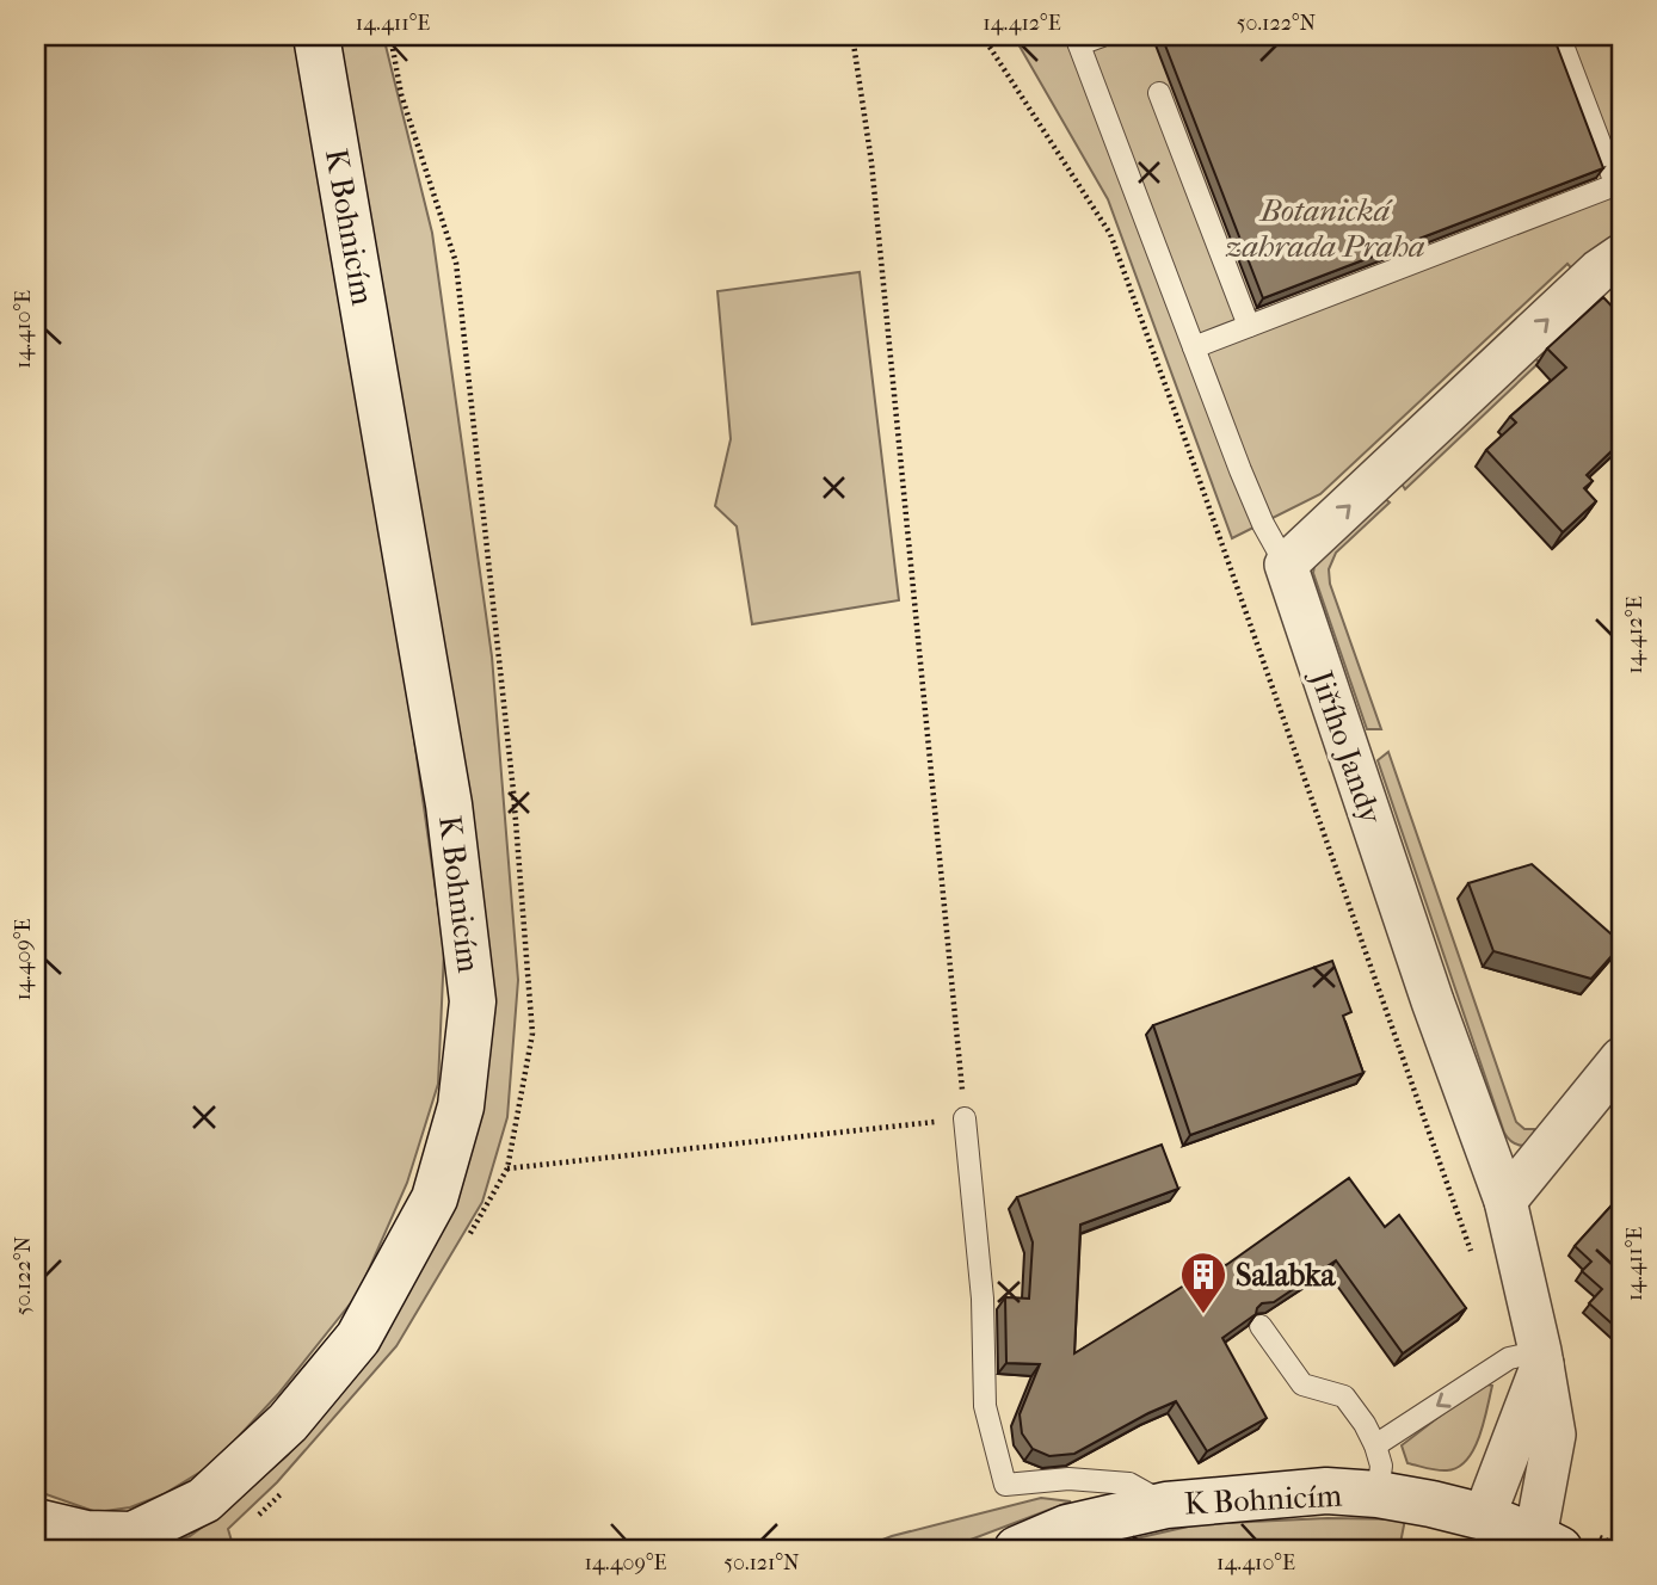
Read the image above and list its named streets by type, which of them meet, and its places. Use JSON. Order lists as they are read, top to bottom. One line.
{"streets":{"street":["K Bohnicím","Jiřího Jandy"]},"crossings":[["K Bohnicím","Jiřího Jandy"]],"parks":["Botanická zahrada Praha"],"places":{"building":["Salabka"]},"coordinates":["14.411°E","14.412°E","50.122°N","14.410°E","14.409°E","50.121°N"]}
